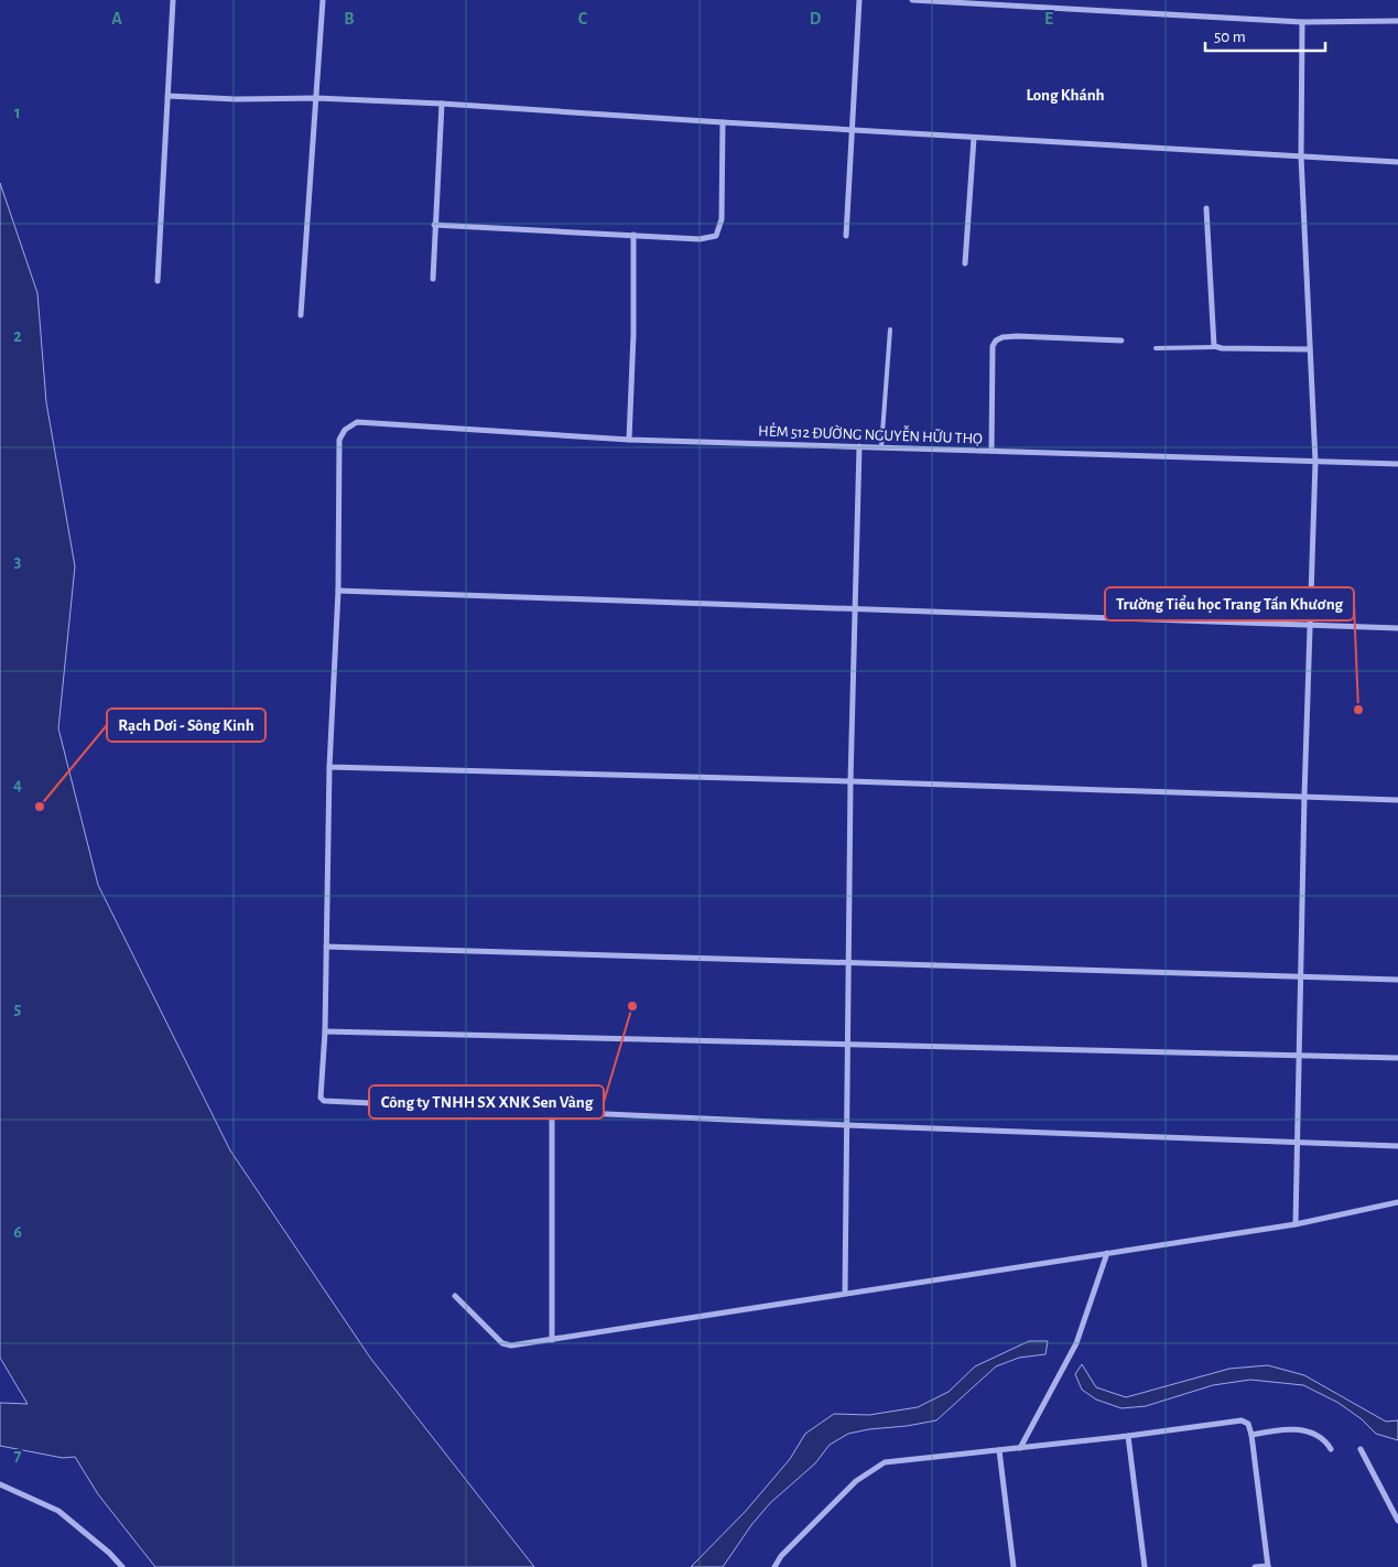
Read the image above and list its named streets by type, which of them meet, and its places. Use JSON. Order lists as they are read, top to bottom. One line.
{"streets":{"street":["HẺM 512 ĐƯỜNG NGUYỄN HỮU THỌ"]},"districts":["Long Khánh"],"places":["Trường Tiểu học Trang Tấn Khương","Rạch Dơi - Sông Kinh","Công ty TNHH SX XNK Sen Vàng"],"scale_bar":"50 m","grid":{"columns":["A","B","C","D","E"],"rows":["1","2","3","4","5","6","7"]}}
